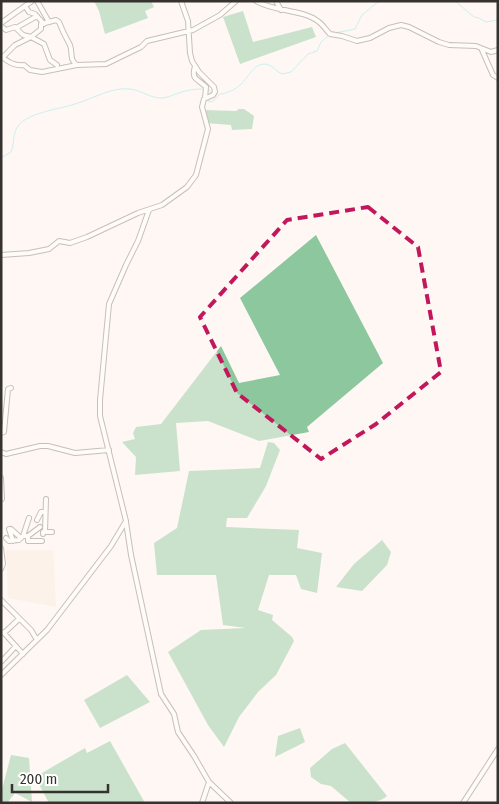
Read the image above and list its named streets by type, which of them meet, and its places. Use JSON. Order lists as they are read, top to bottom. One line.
{"scale_bar":"200 m"}
